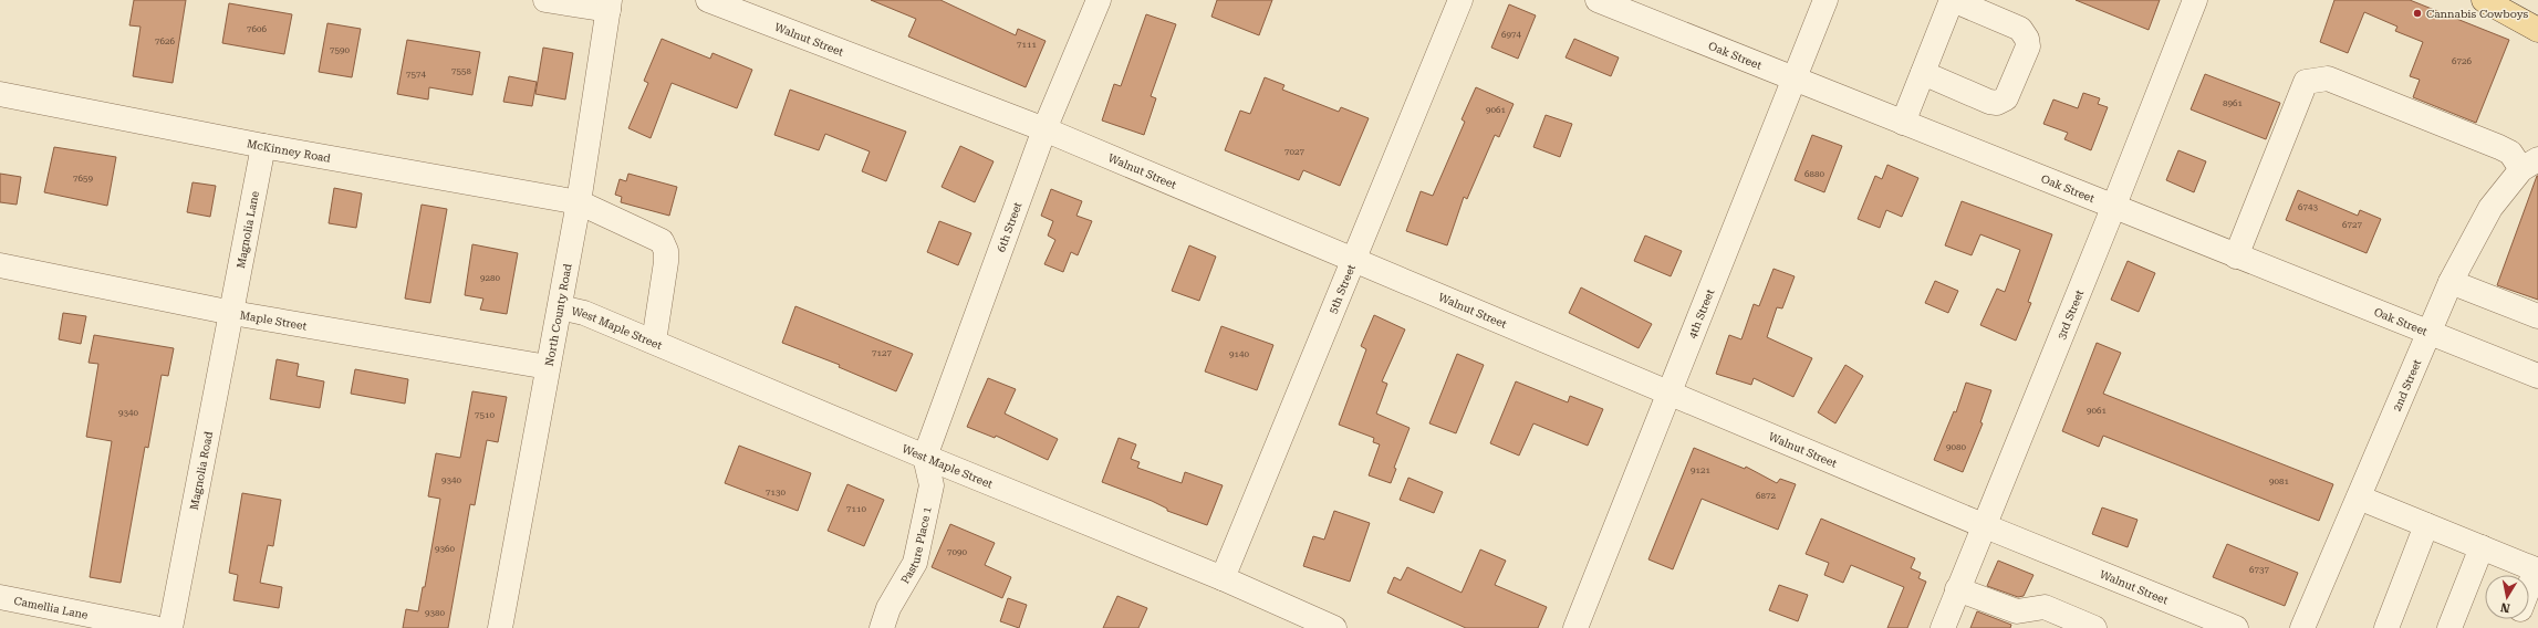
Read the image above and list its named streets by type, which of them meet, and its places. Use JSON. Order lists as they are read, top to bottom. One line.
{"streets":{"street":["Walnut Street","Oak Street","McKinney Road","6th Street","Magnolia Lane","5th Street","North County Road","4th Street","3rd Street","Maple Street","West Maple Street","2nd Street","Magnolia Road","Pasture Place 1","Camellia Lane"]},"crossings":[["Walnut Street","6th Street"],["Walnut Street","5th Street"],["Walnut Street","4th Street"],["Walnut Street","3rd Street"],["Oak Street","4th Street"],["Oak Street","3rd Street"],["Oak Street","2nd Street"],["McKinney Road","Magnolia Lane"],["McKinney Road","North County Road"],["McKinney Road","West Maple Street"],["6th Street","West Maple Street"],["6th Street","Pasture Place 1"],["Magnolia Lane","Maple Street"],["Magnolia Lane","Magnolia Road"],["5th Street","West Maple Street"],["North County Road","Maple Street"],["North County Road","West Maple Street"],["Maple Street","Magnolia Road"],["West Maple Street","Pasture Place 1"]],"places":["Cannabis Cowboys"],"house_numbers":["7606","6974","7626","7111","7590","6726","7558","7574","8961","9061","7027","6880","7659","6743","6727","9280","7127","9140","9061","9340","7510","9080","9121","9340","9081","7130","6872","7110","9360","7090","6737","9380"],"north":"bottom"}
